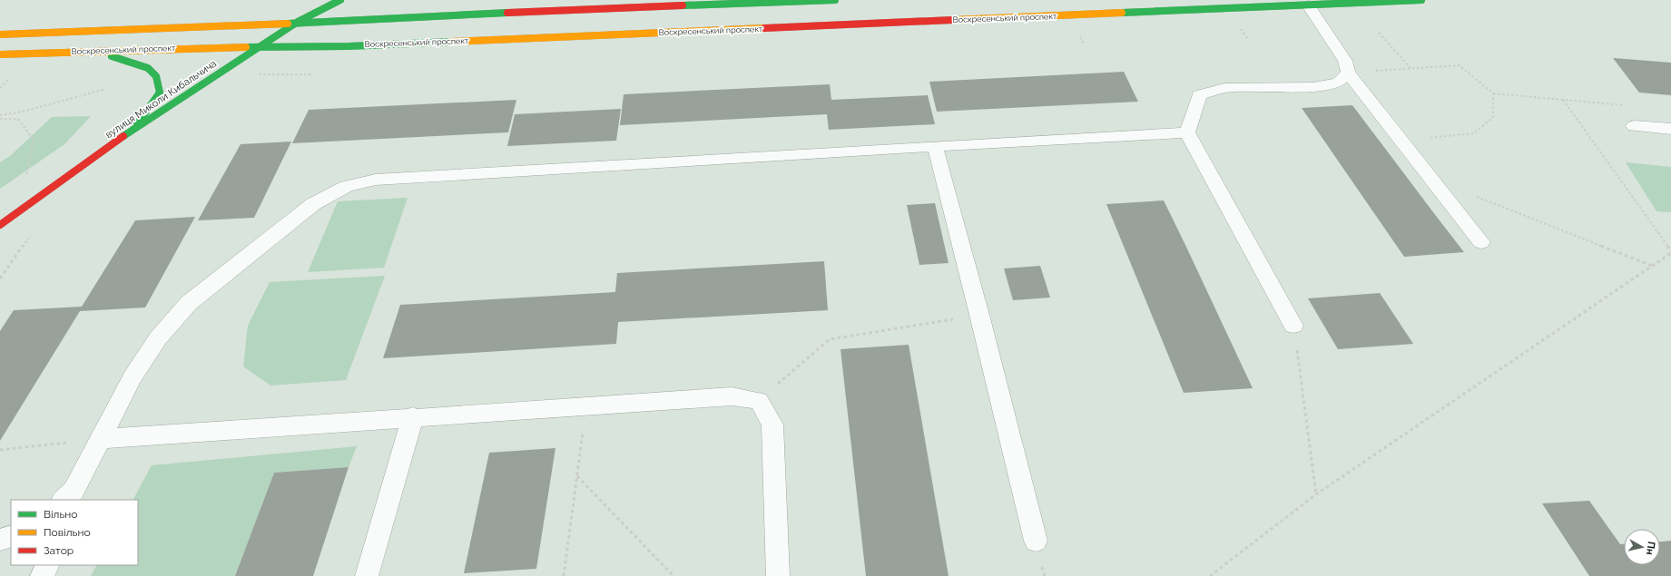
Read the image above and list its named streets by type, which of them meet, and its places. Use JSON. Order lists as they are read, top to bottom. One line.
{"streets":{"main road":["Воскресенський проспект","вулиця Миколи Кибальчича"]},"crossings":[["Воскресенський проспект","вулиця Миколи Кибальчича"]],"legend":["Вільно","Повільно","Затор"],"north":"right"}
